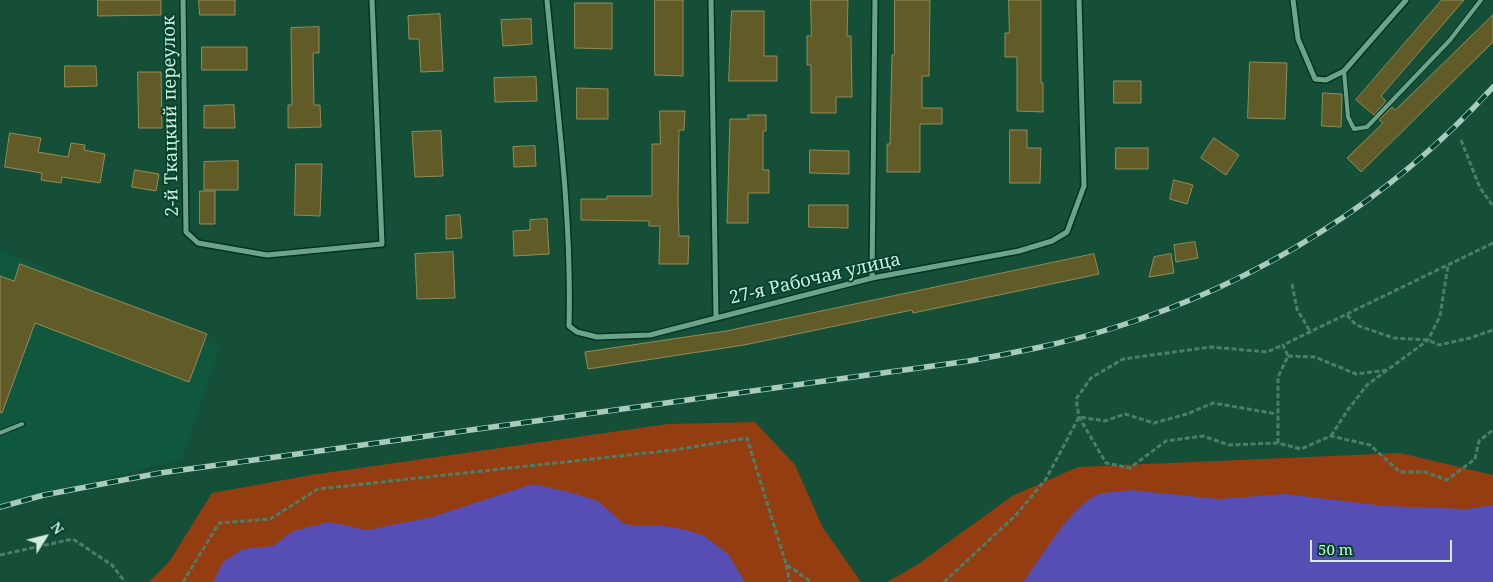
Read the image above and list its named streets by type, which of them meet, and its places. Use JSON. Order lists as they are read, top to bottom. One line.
{"streets":{"street":["2-й Ткацкий переулок","27-я Рабочая улица"]},"scale_bar":"50 m","north":"top right"}
